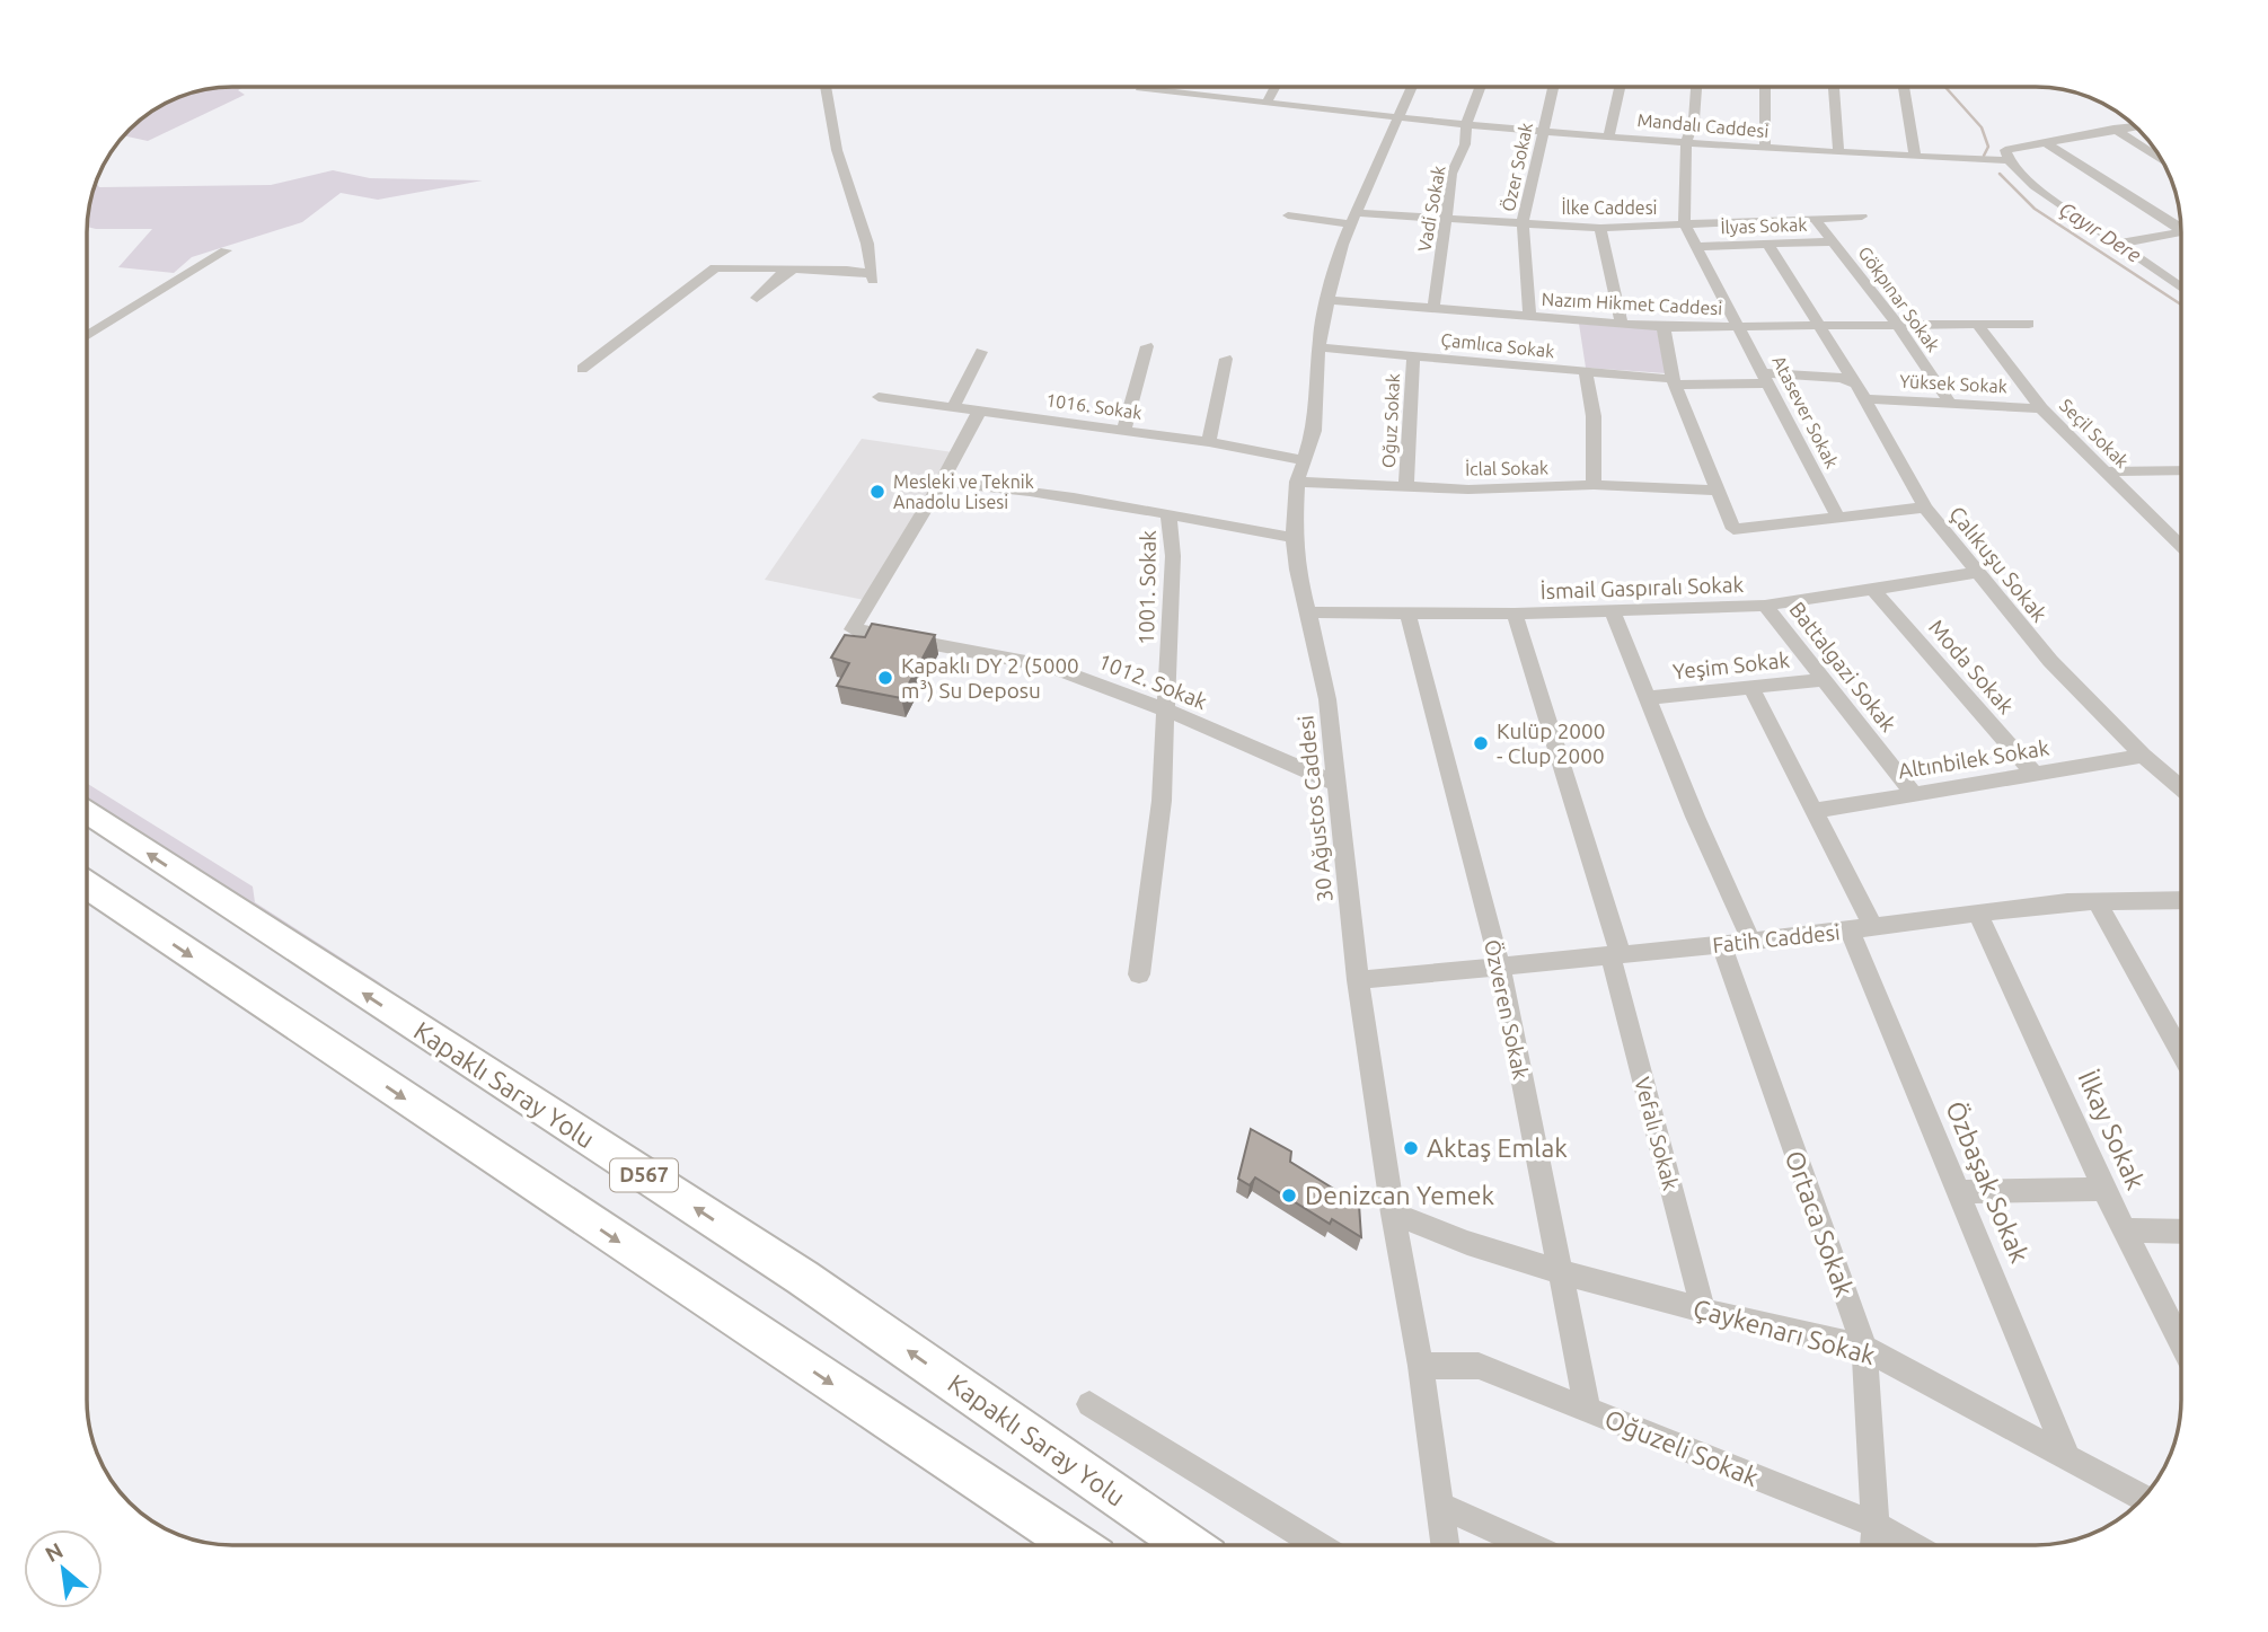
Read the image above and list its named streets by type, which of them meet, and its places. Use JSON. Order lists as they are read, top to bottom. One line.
{"streets":{"highway":["Kapaklı Saray Yolu","D567"],"street":["Mandalı Caddesi","Özer Sokak","İlke Caddesi","Vadi Sokak","İlyas Sokak","Gökpınar Sokak","Nazım Hikmet Caddesi","Çamlıca Sokak","Yüksek Sokak","1016. Sokak","Atasever Sokak","Oğuz Sokak","Seçil Sokak","İclal Sokak","Çalıkuşu Sokak","1001. Sokak","İsmail Gaspıralı Sokak","Yeşim Sokak","Battalgazi Sokak","Moda Sokak","1012. Sokak","Altınbilek Sokak","30 Ağustos Caddesi","Fatih Caddesi","Özveren Sokak","İlkay Sokak","Vefalı Sokak","Özbaşak Sokak","Ortaca Sokak","Çaykenarı Sokak","Oğuzeli Sokak"]},"crossings":[["Mandalı Caddesi","Özer Sokak"],["Mandalı Caddesi","Vadi Sokak"],["Mandalı Caddesi","30 Ağustos Caddesi"],["Özer Sokak","İlke Caddesi"],["Özer Sokak","Nazım Hikmet Caddesi"],["İlke Caddesi","Vadi Sokak"],["İlke Caddesi","Gökpınar Sokak"],["İlke Caddesi","Atasever Sokak"],["İlke Caddesi","30 Ağustos Caddesi"],["Vadi Sokak","Nazım Hikmet Caddesi"],["İlyas Sokak","Gökpınar Sokak"],["İlyas Sokak","Atasever Sokak"],["İlyas Sokak","Çalıkuşu Sokak"],["Gökpınar Sokak","Nazım Hikmet Caddesi"],["Gökpınar Sokak","Yüksek Sokak"],["Nazım Hikmet Caddesi","Atasever Sokak"],["Nazım Hikmet Caddesi","Seçil Sokak"],["Nazım Hikmet Caddesi","Çalıkuşu Sokak"],["Nazım Hikmet Caddesi","30 Ağustos Caddesi"],["Çamlıca Sokak","Yüksek Sokak"],["Çamlıca Sokak","Atasever Sokak"],["Çamlıca Sokak","Oğuz Sokak"],["Çamlıca Sokak","30 Ağustos Caddesi"],["Yüksek Sokak","Atasever Sokak"],["Yüksek Sokak","Seçil Sokak"],["Yüksek Sokak","Çalıkuşu Sokak"],["1016. Sokak","30 Ağustos Caddesi"],["Oğuz Sokak","İclal Sokak"],["İclal Sokak","30 Ağustos Caddesi"],["Çalıkuşu Sokak","İsmail Gaspıralı Sokak"],["Çalıkuşu Sokak","Altınbilek Sokak"],["1001. Sokak","1012. Sokak"],["İsmail Gaspıralı Sokak","Battalgazi Sokak"],["İsmail Gaspıralı Sokak","Moda Sokak"],["İsmail Gaspıralı Sokak","30 Ağustos Caddesi"],["İsmail Gaspıralı Sokak","Özveren Sokak"],["İsmail Gaspıralı Sokak","Vefalı Sokak"],["Yeşim Sokak","Battalgazi Sokak"],["Yeşim Sokak","Özbaşak Sokak"],["Battalgazi Sokak","Altınbilek Sokak"],["Moda Sokak","Altınbilek Sokak"],["1012. Sokak","30 Ağustos Caddesi"],["Altınbilek Sokak","Özbaşak Sokak"],["30 Ağustos Caddesi","Fatih Caddesi"],["30 Ağustos Caddesi","Çaykenarı Sokak"],["30 Ağustos Caddesi","Oğuzeli Sokak"],["Fatih Caddesi","Özveren Sokak"],["Fatih Caddesi","İlkay Sokak"],["Fatih Caddesi","Vefalı Sokak"],["Fatih Caddesi","Özbaşak Sokak"],["Fatih Caddesi","Ortaca Sokak"],["Özveren Sokak","Çaykenarı Sokak"],["Özveren Sokak","Oğuzeli Sokak"],["Vefalı Sokak","Çaykenarı Sokak"],["Özbaşak Sokak","Çaykenarı Sokak"],["Ortaca Sokak","Çaykenarı Sokak"],["Ortaca Sokak","Oğuzeli Sokak"]],"water":["Çayır Dere"],"places":["Mesleki ve Teknik Anadolu Lisesi","Kapaklı DY 2 (5000 m³) Su Deposu","Kulüp 2000 - Clup 2000","Aktaş Emlak","Denizcan Yemek"],"north":"top left"}
